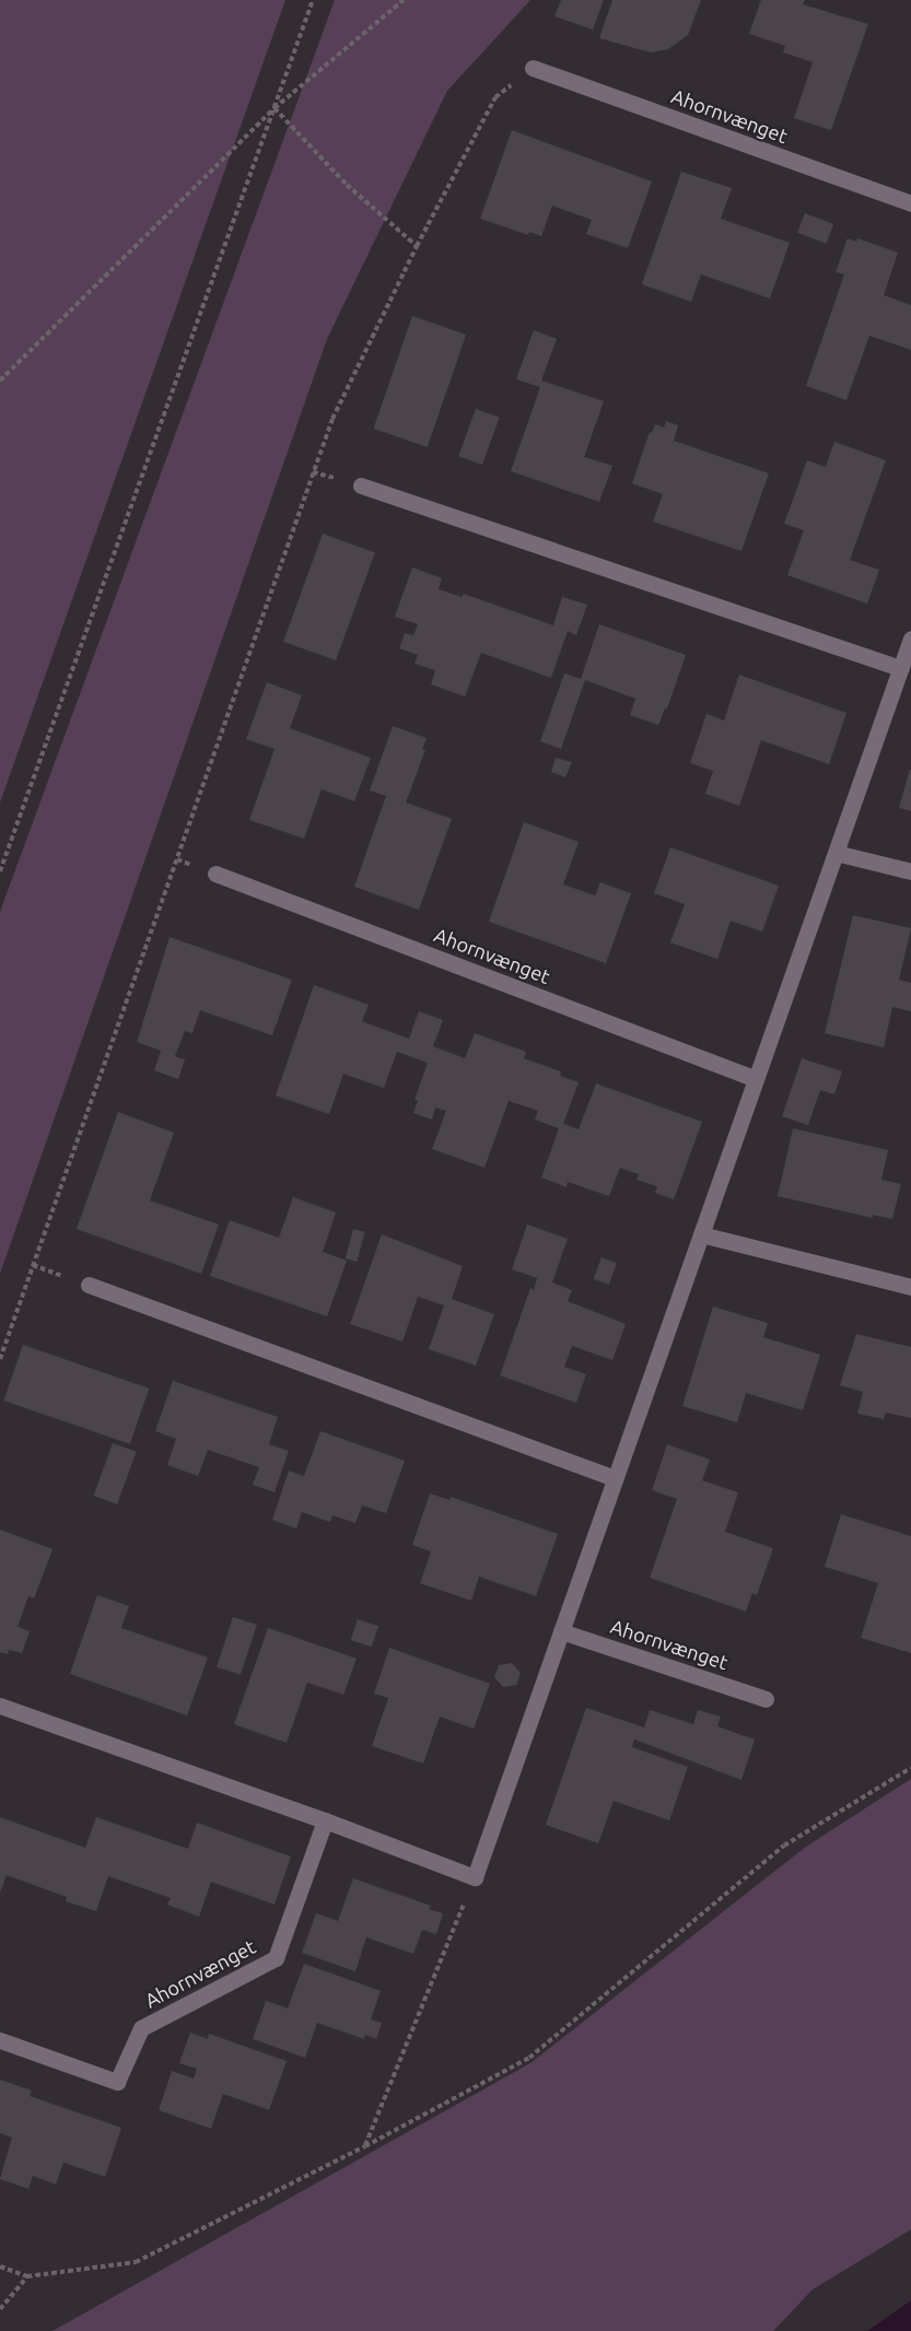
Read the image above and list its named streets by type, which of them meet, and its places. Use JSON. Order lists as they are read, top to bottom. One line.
{"streets":{"street":["Ahornvænget"]}}
